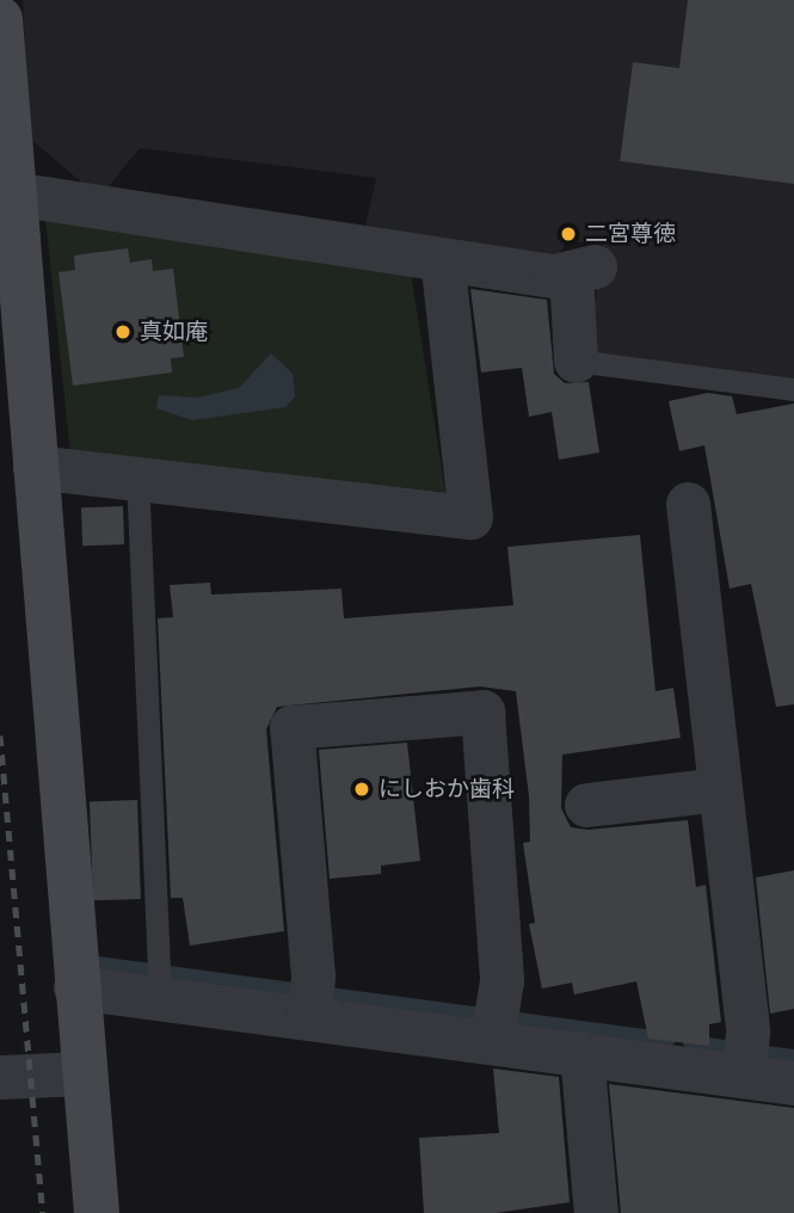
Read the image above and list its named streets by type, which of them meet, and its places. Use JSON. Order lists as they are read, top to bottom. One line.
{"places":["二宮尊徳","真如庵","にしおか歯科"]}
